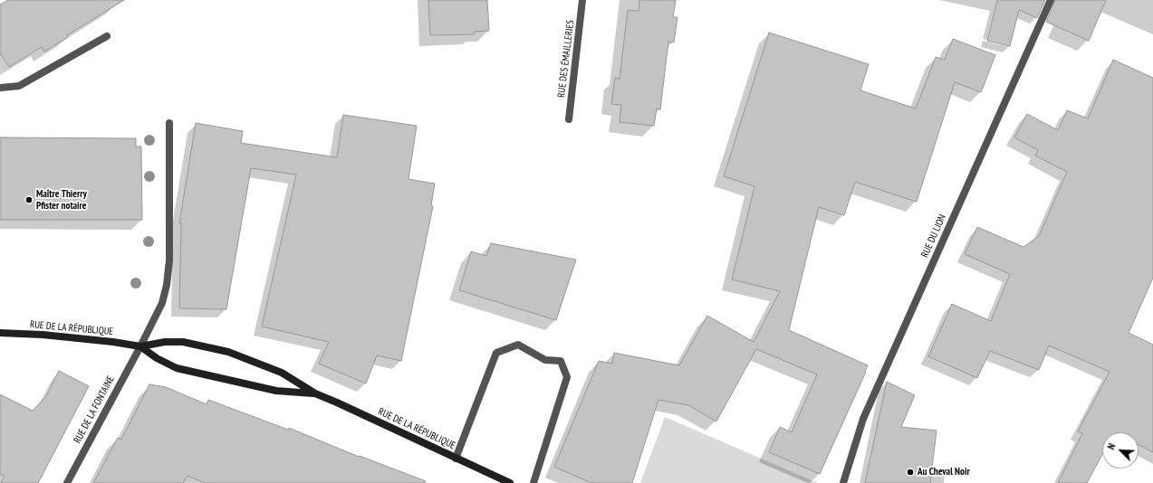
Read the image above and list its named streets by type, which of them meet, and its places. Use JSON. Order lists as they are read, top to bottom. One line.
{"streets":{"main road":["RUE DE LA RÉPUBLIQUE"],"street":["RUE DES ÉMAILLERIES","RUE DU LION","RUE DE LA FONTAINE"]},"crossings":[["RUE DE LA RÉPUBLIQUE","RUE DE LA FONTAINE"]],"places":["Maître Thierry Pfister notaire","Au Cheval Noir"],"north":"top left"}
